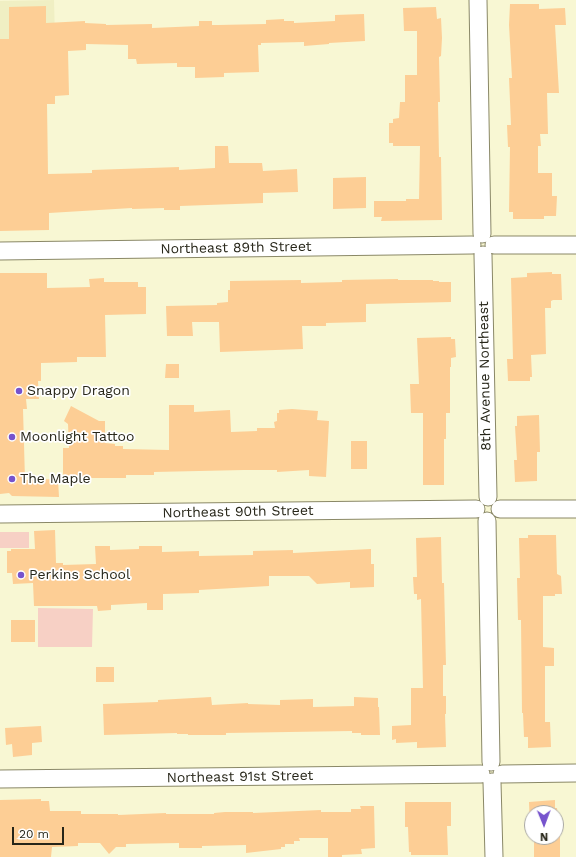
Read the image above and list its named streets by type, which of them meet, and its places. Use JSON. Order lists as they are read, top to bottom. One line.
{"streets":{"street":["Northeast 89th Street","8th Avenue Northeast","Northeast 90th Street","Northeast 91st Street"]},"crossings":[["Northeast 89th Street","8th Avenue Northeast"],["8th Avenue Northeast","Northeast 90th Street"]],"places":["Snappy Dragon","Moonlight Tattoo","The Maple","Perkins School"],"scale_bar":"20 m","north":"bottom"}
